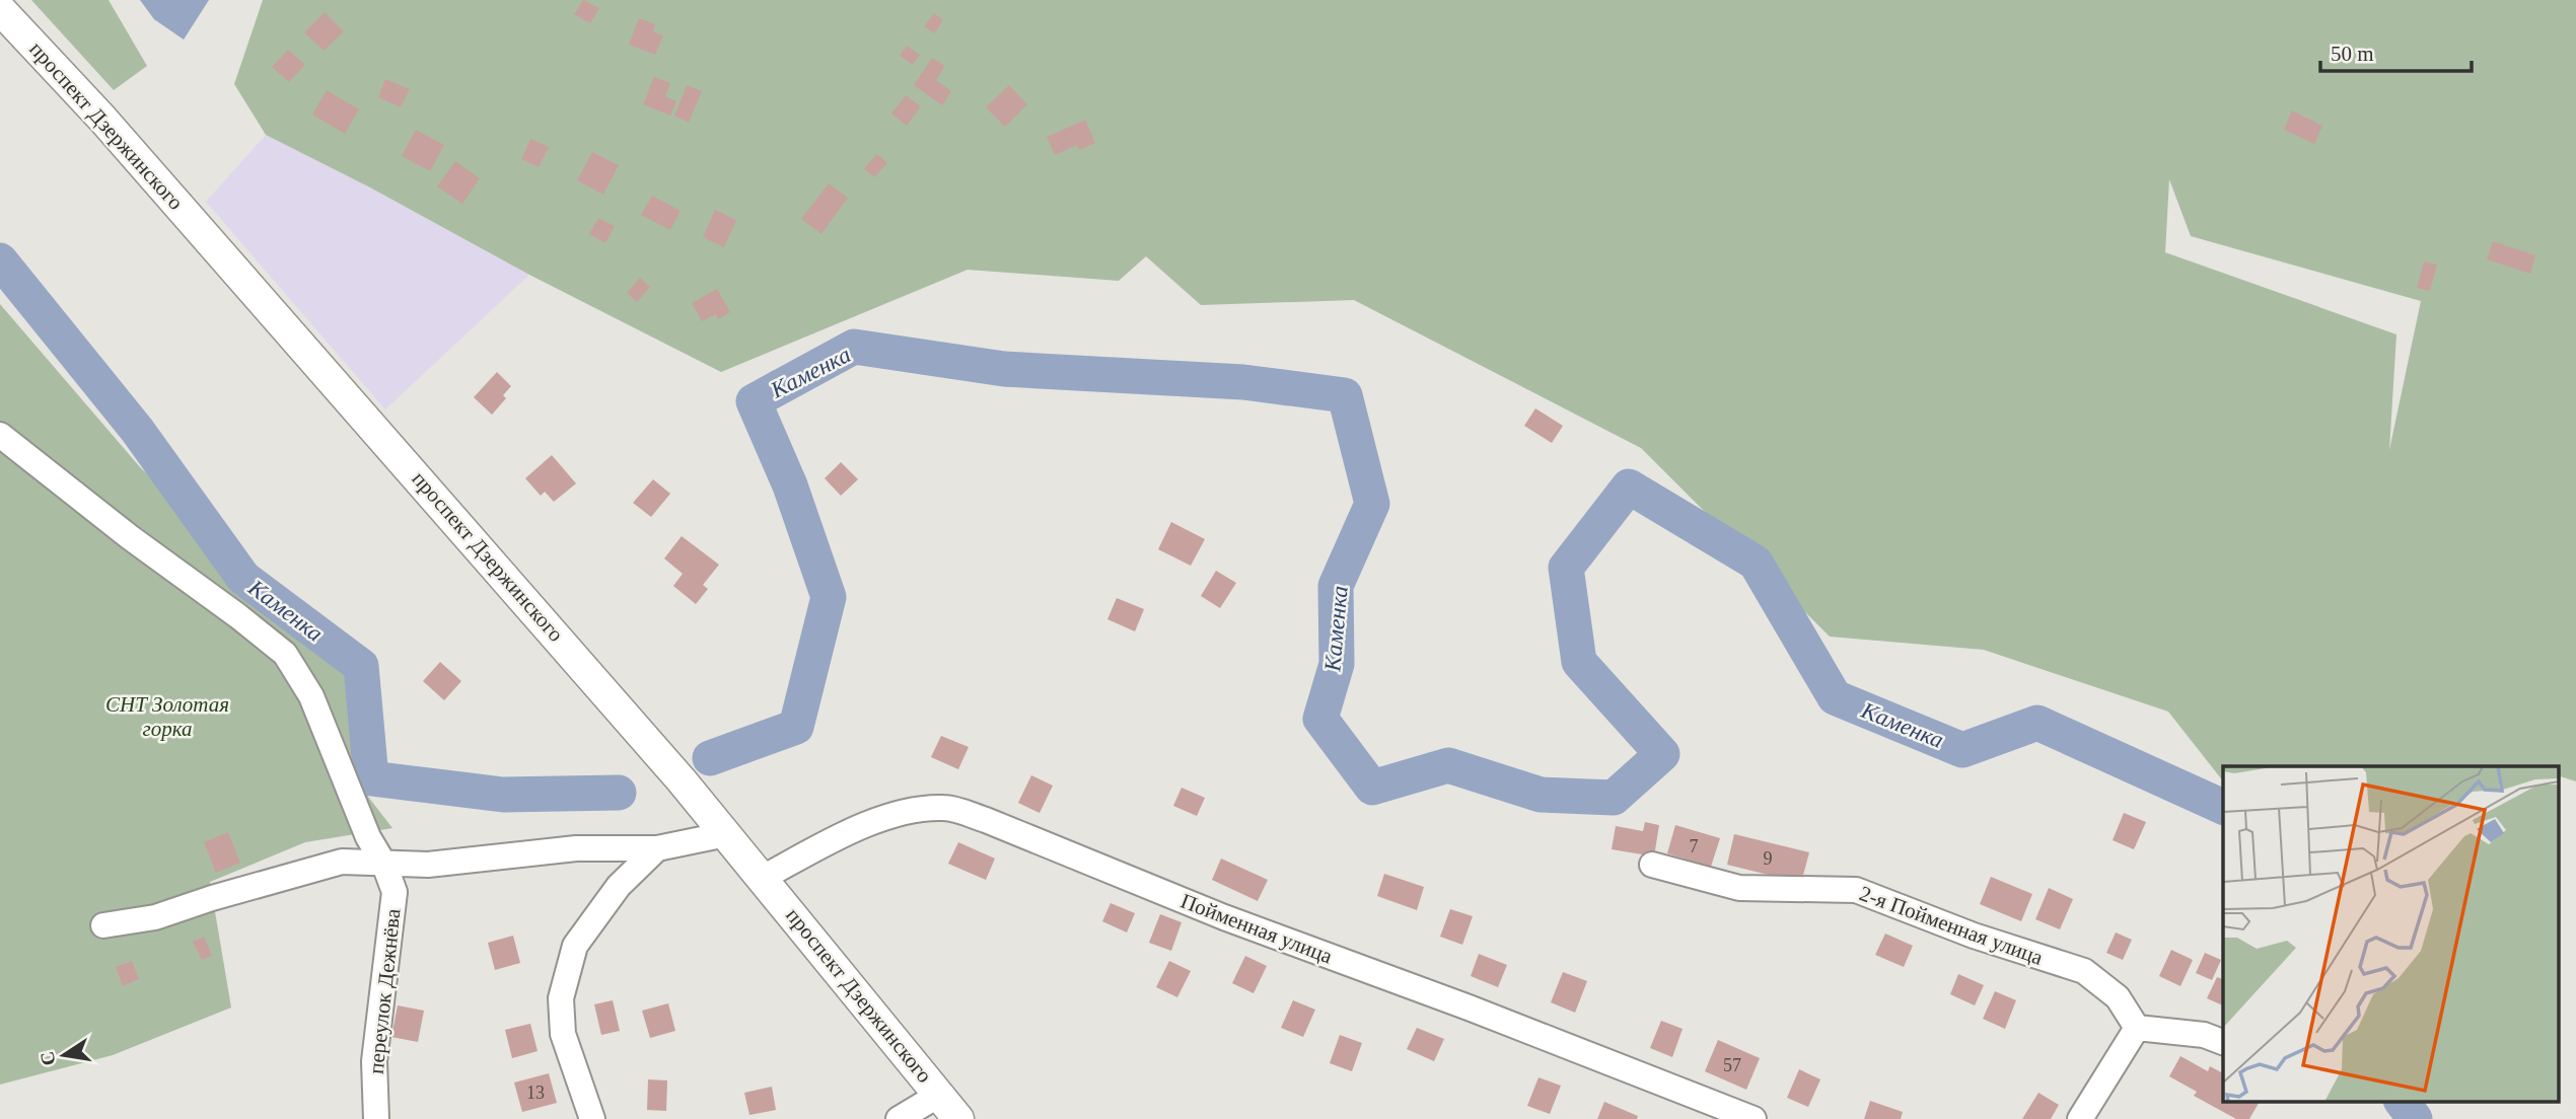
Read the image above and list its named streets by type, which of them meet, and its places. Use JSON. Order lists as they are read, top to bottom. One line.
{"streets":{"street":["проспект Дзержинского","2-я Пойменная улица","Пойменная улица","переулок Дежнёва"]},"crossings":[["проспект Дзержинского","Пойменная улица"]],"water":["Каменка"],"parks":["СНТ Золотая горка"],"house_numbers":["7","9","57","13"],"scale_bar":"50 m","north":"left"}
